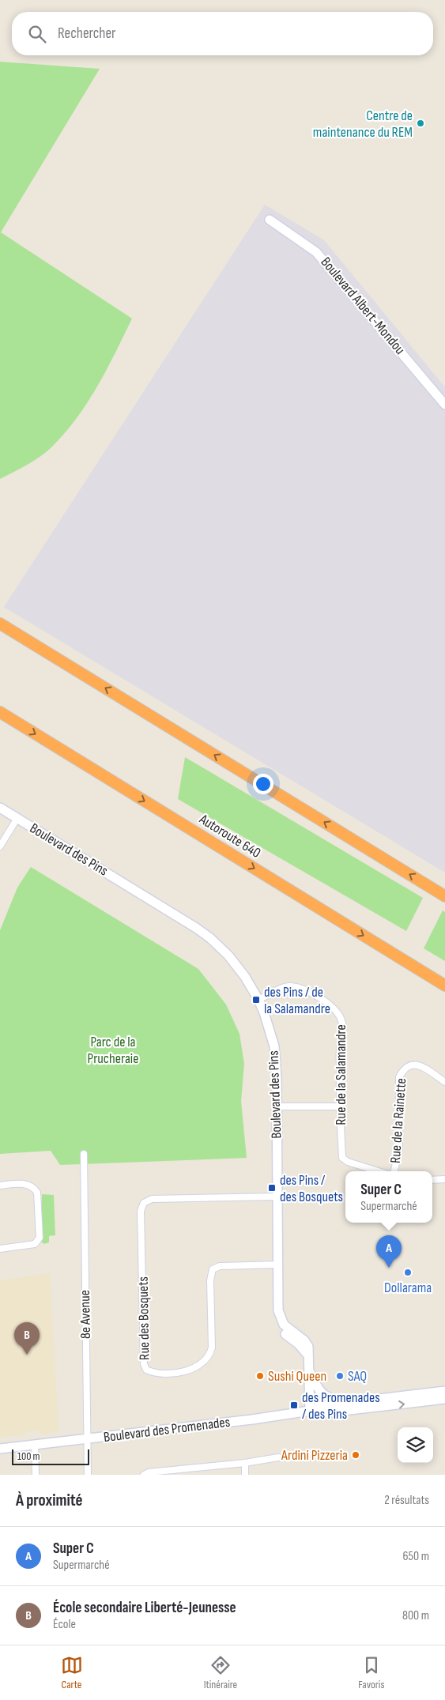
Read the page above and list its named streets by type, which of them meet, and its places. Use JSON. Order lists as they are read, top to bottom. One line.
{"streets":{"highway":["Autoroute 640"],"street":["Boulevard Albert-Mondou","Boulevard des Pins","Rue de la Salamandre","Rue de la Rainette","8e Avenue","Rue des Bosquets","Boulevard des Promenades"]},"crossings":[["Boulevard des Pins","Rue de la Salamandre"],["Boulevard des Pins","Rue des Bosquets"],["8e Avenue","Boulevard des Promenades"]],"parks":["Parc de la Prucheraie"],"places":{"other":["Centre de maintenance du REM","Dollarama","Sushi Queen","SAQ","Ardini Pizzeria"],"transit":["des Pins / de la Salamandre","des Pins / des Bosquets","des Promenades / des Pins"]},"scale_bar":"100 m","page":{"search":"Rechercher","popup":["Super C","Supermarché"],"pins":["A","B"],"scale":"100 m","heading":["À proximité","2 résultats"],"list":[{"mark":"A","name":"Super C","note":"Supermarché","value":"650 m"},{"mark":"B","name":"École secondaire Liberté-Jeunesse","note":"École","value":"800 m"}],"nav":["Carte","Itinéraire","Favoris"]}}
